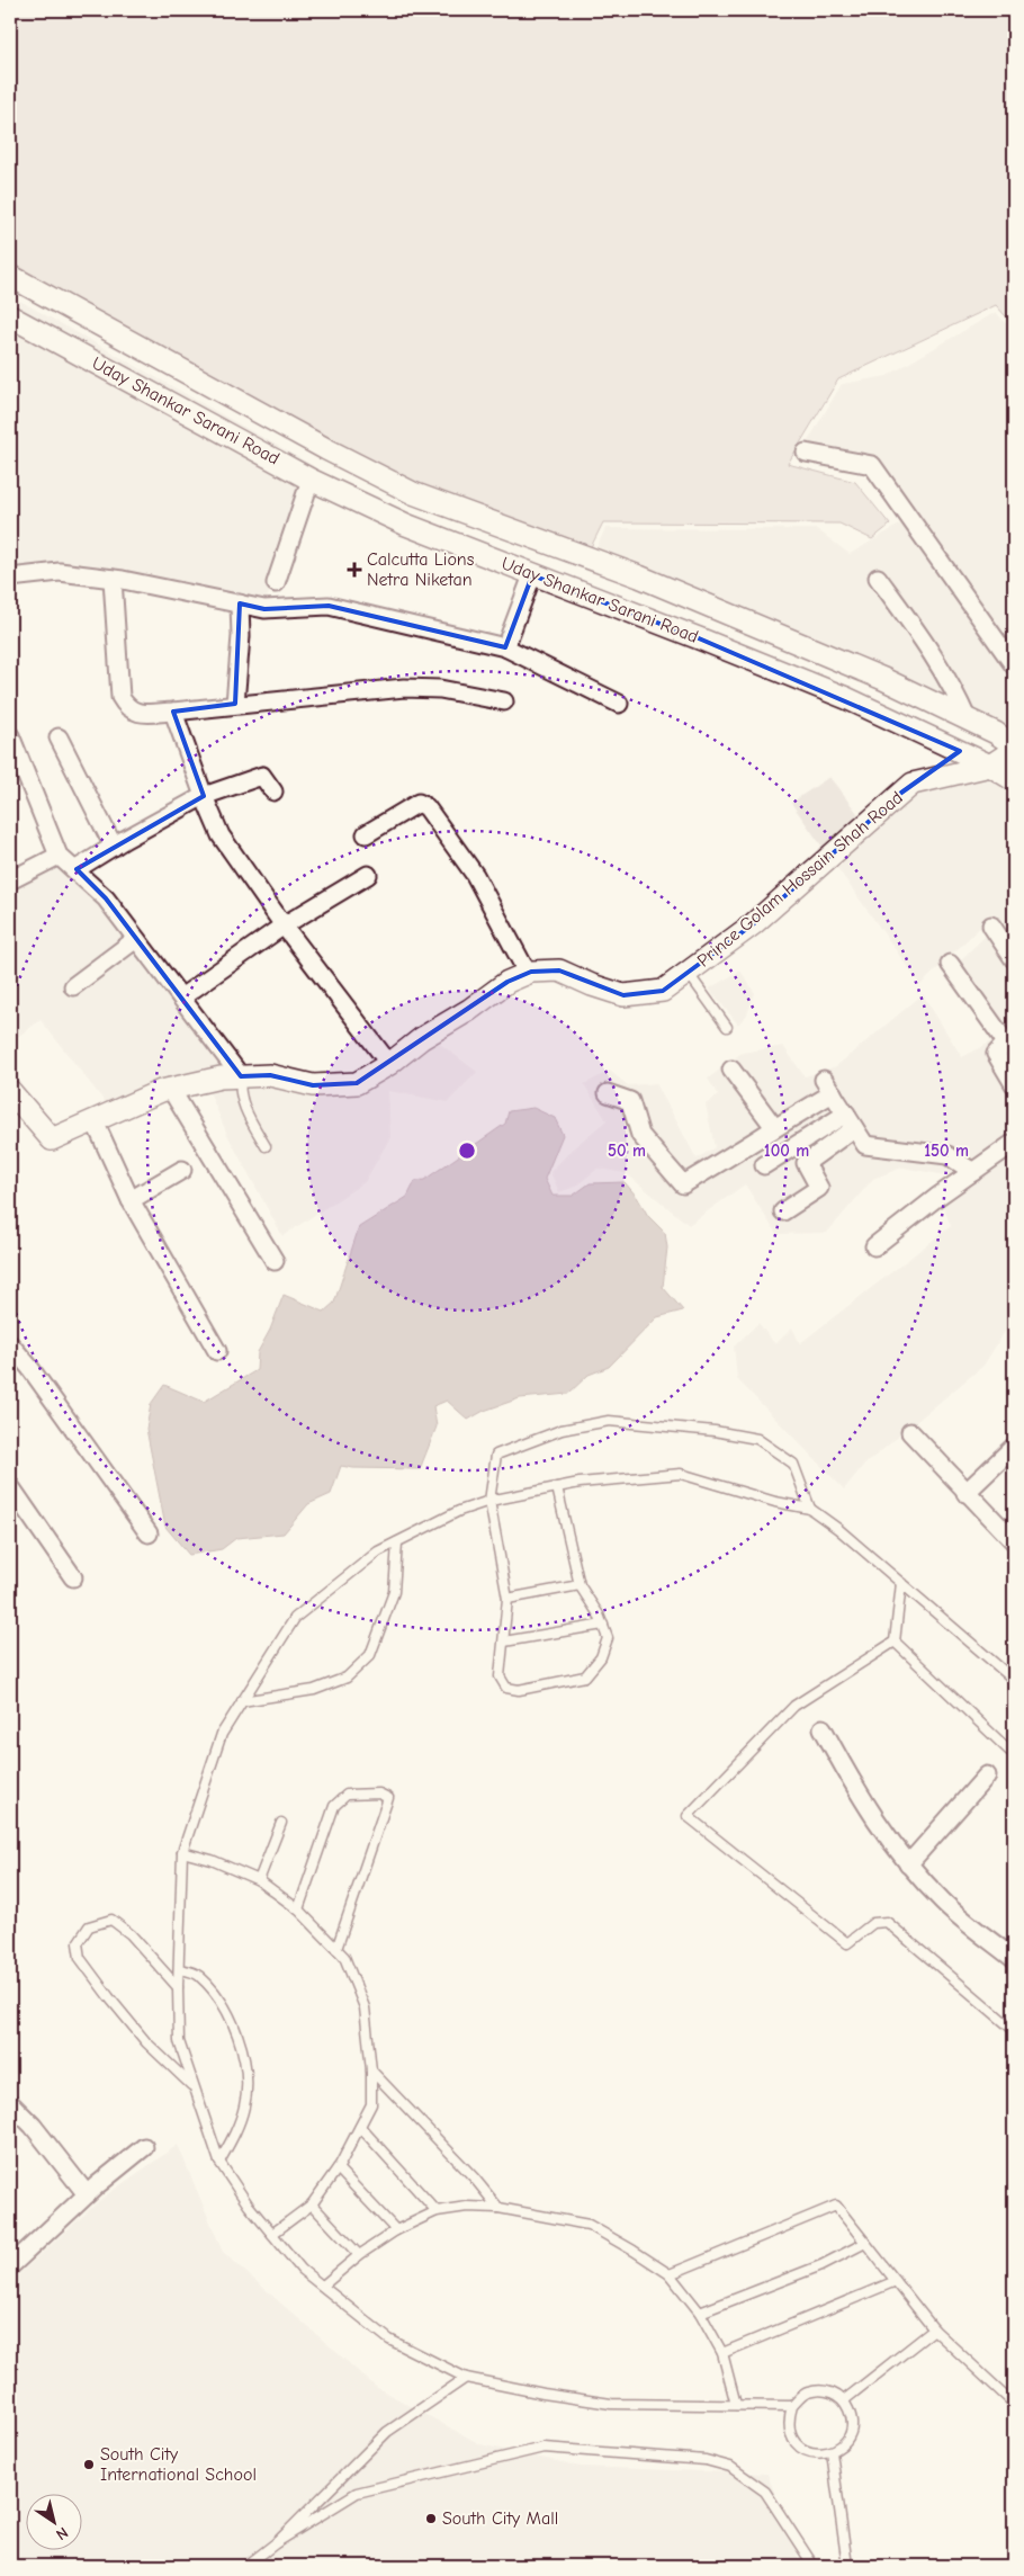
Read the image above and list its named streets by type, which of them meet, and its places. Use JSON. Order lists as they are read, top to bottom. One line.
{"streets":{"street":["Uday Shankar Sarani Road","Prince Golam Hossain Shah Road"]},"crossings":[["Uday Shankar Sarani Road","Prince Golam Hossain Shah Road"]],"places":{"health":["Calcutta Lions Netra Niketan"],"other":["South City International School","South City Mall"]},"north":"bottom right","rings":["50 m","100 m","150 m"]}
